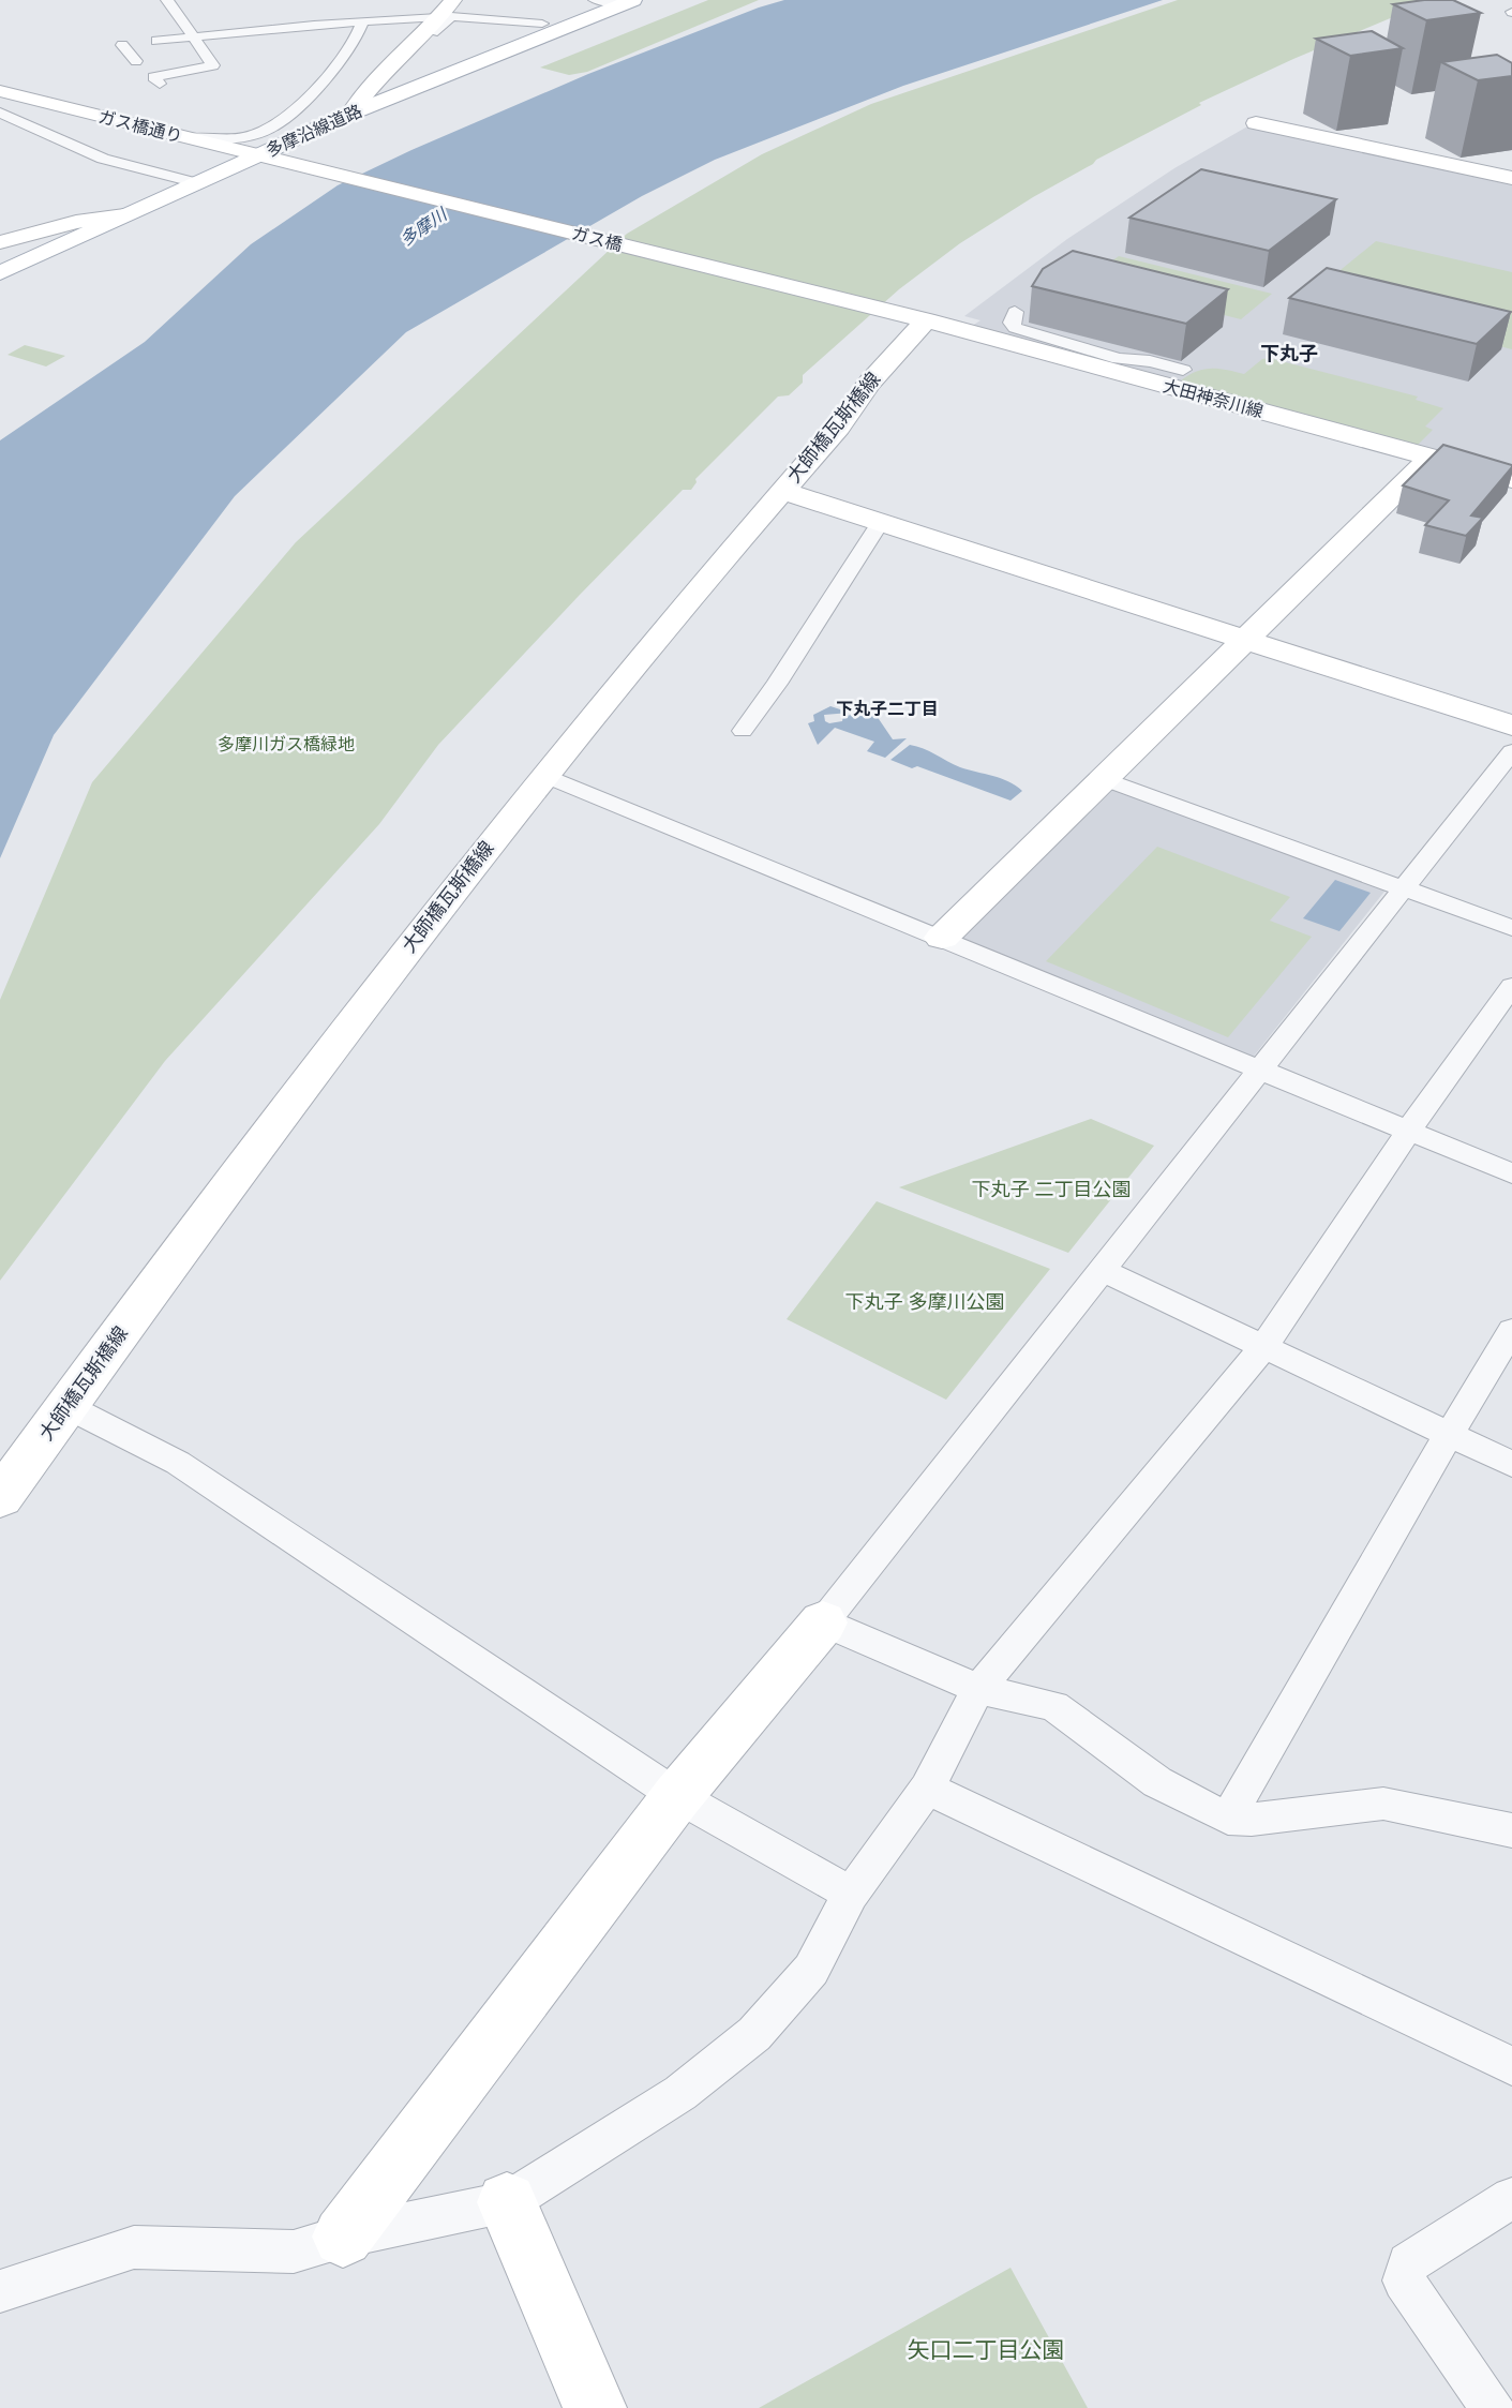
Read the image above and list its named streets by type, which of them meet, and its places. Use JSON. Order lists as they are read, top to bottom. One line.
{"streets":{"street":["ガス橋通り","多摩沿線道路","ガス橋","大田神奈川線","大師橋瓦斯橋線"]},"crossings":[["ガス橋通り","多摩沿線道路"],["ガス橋通り","ガス橋"],["多摩沿線道路","ガス橋"],["ガス橋","大田神奈川線"],["ガス橋","大師橋瓦斯橋線"],["大田神奈川線","大師橋瓦斯橋線"]],"districts":["下丸子","下丸子二丁目"],"water":["多摩川"],"parks":["多摩川ガス橋緑地","下丸子 二丁目公園","下丸子 多摩川公園","矢口二丁目公園"]}
